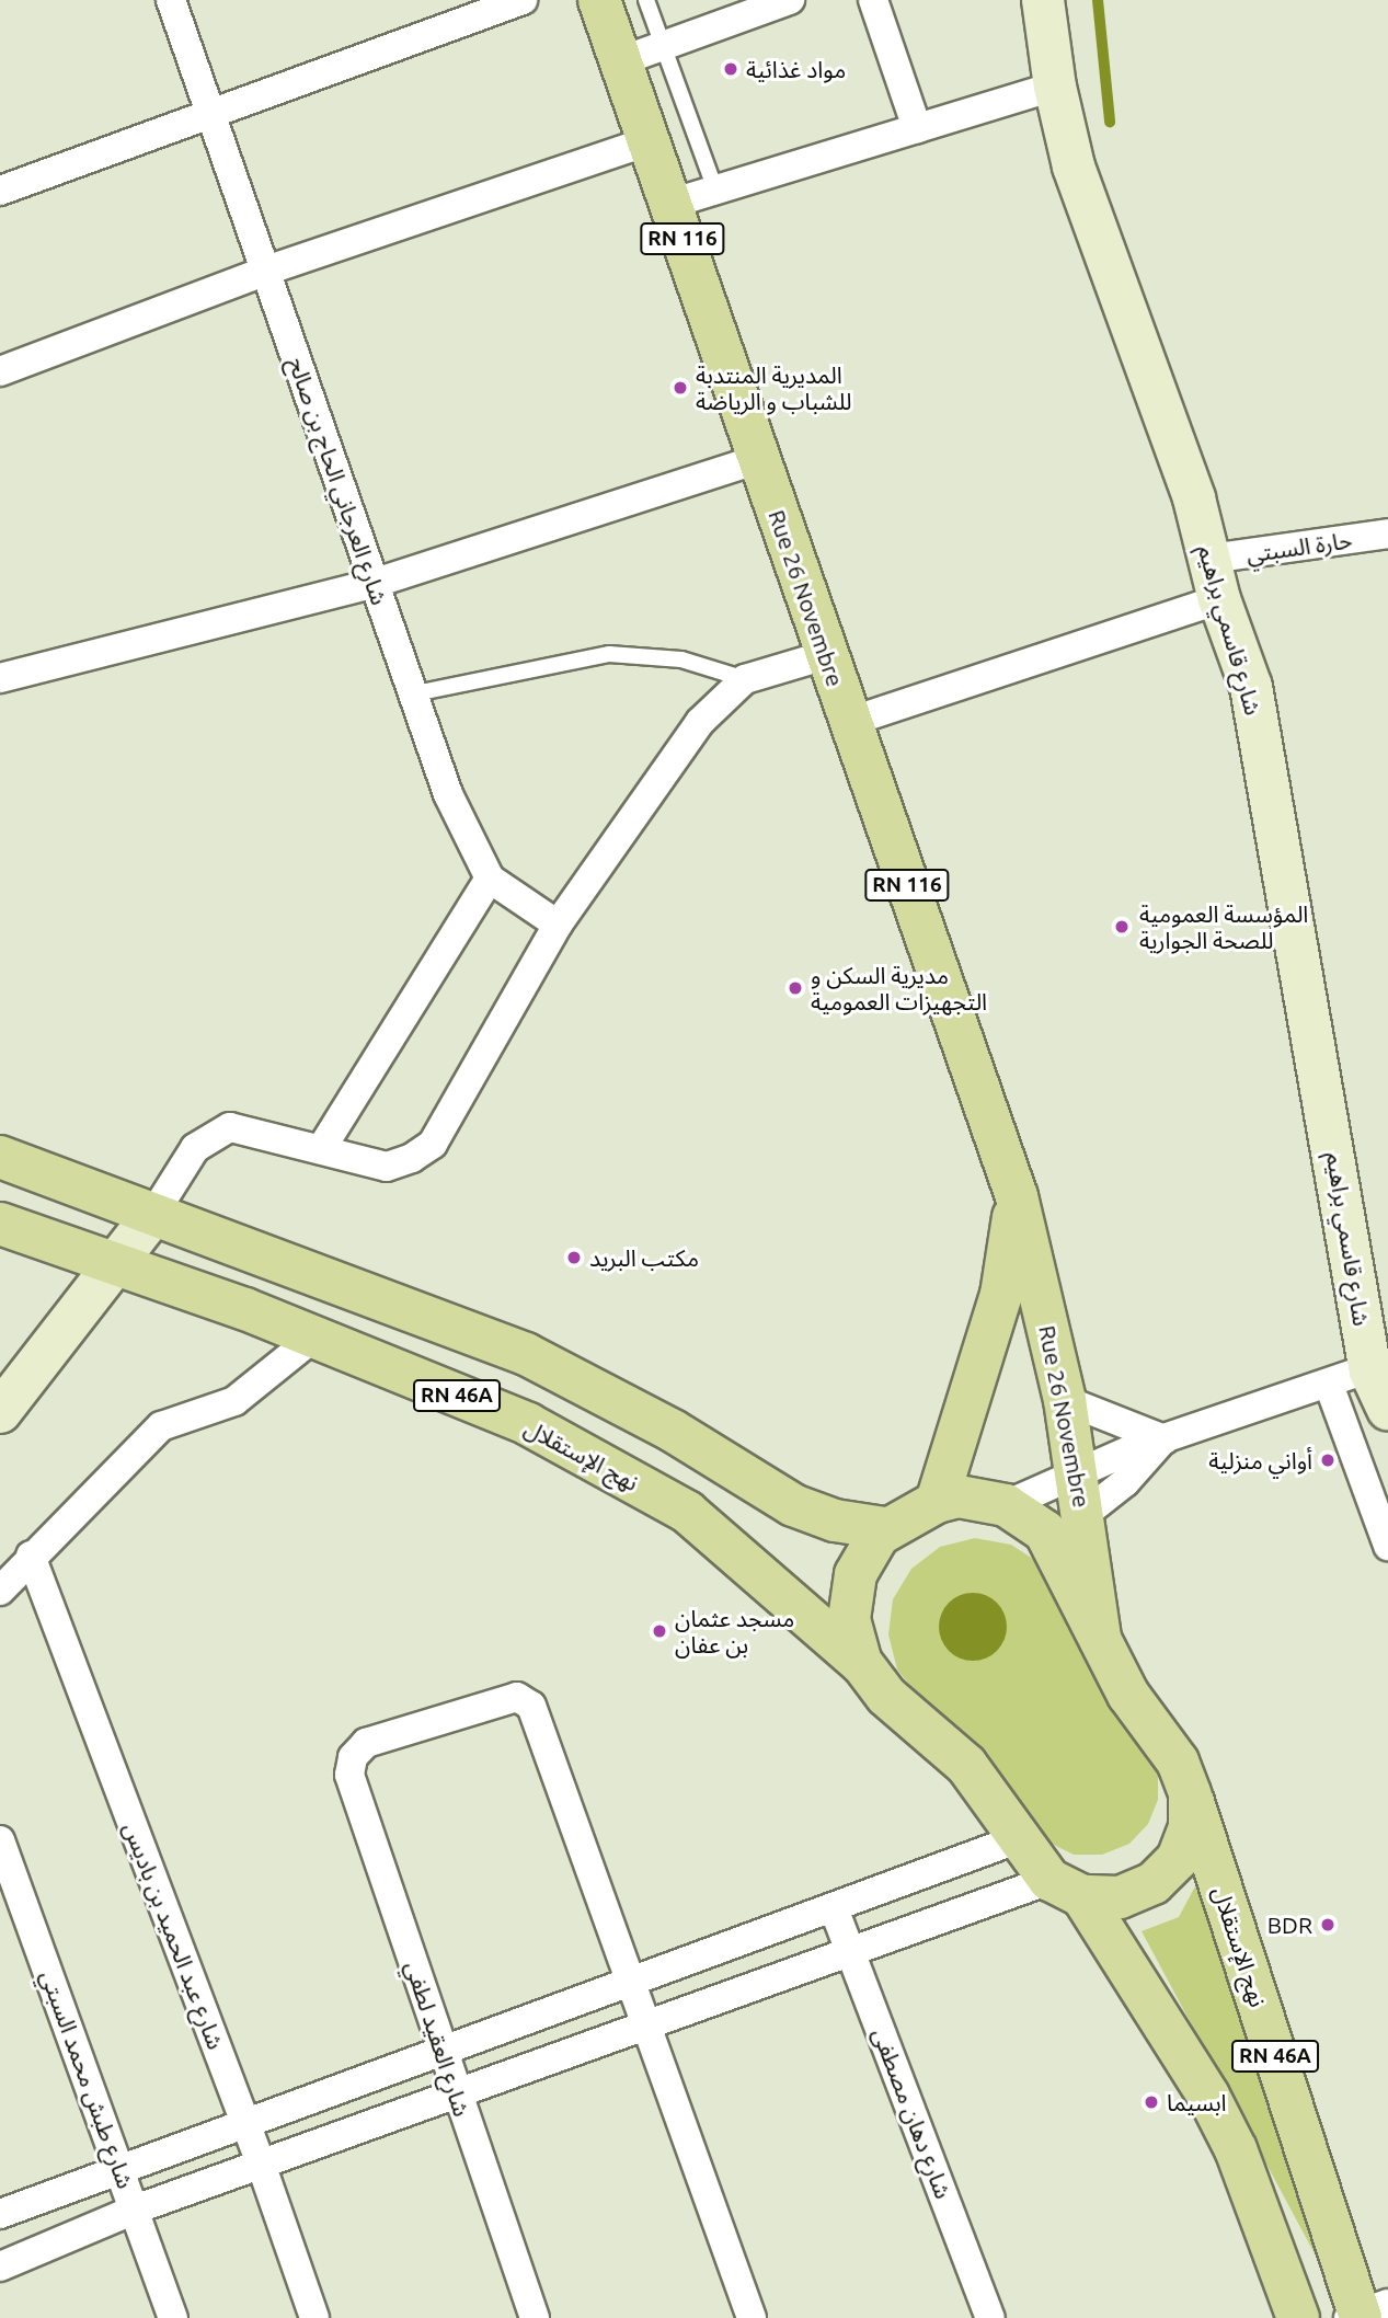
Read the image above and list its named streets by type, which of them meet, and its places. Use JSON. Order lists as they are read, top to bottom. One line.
{"streets":{"main road":["RN 116","Rue 26 Novembre","RN 46A","نهج الإستقلال"],"street":["شارع العرجاني الحاج بن صالح","حارة السبتي","شارع قاسمي براهيم","شارع عبد الحميد بن باديس","شارع العقيد لطفي","شارع طبش محمد السبتي","شارع دهان مصطفى"]},"crossings":[["حارة السبتي","شارع قاسمي براهيم"],["Rue 26 Novembre","نهج الإستقلال"]],"places":["مواد غذائية","المديرية المنتدبة للشباب و الرياضة","المؤسسة العمومية للصحة الجوارية","مديرية السكن و التجهيزات العمومية","مكتب البريد","أواني منزلية","مسجد عثمان بن عفان","BDR","ابسيما"]}
